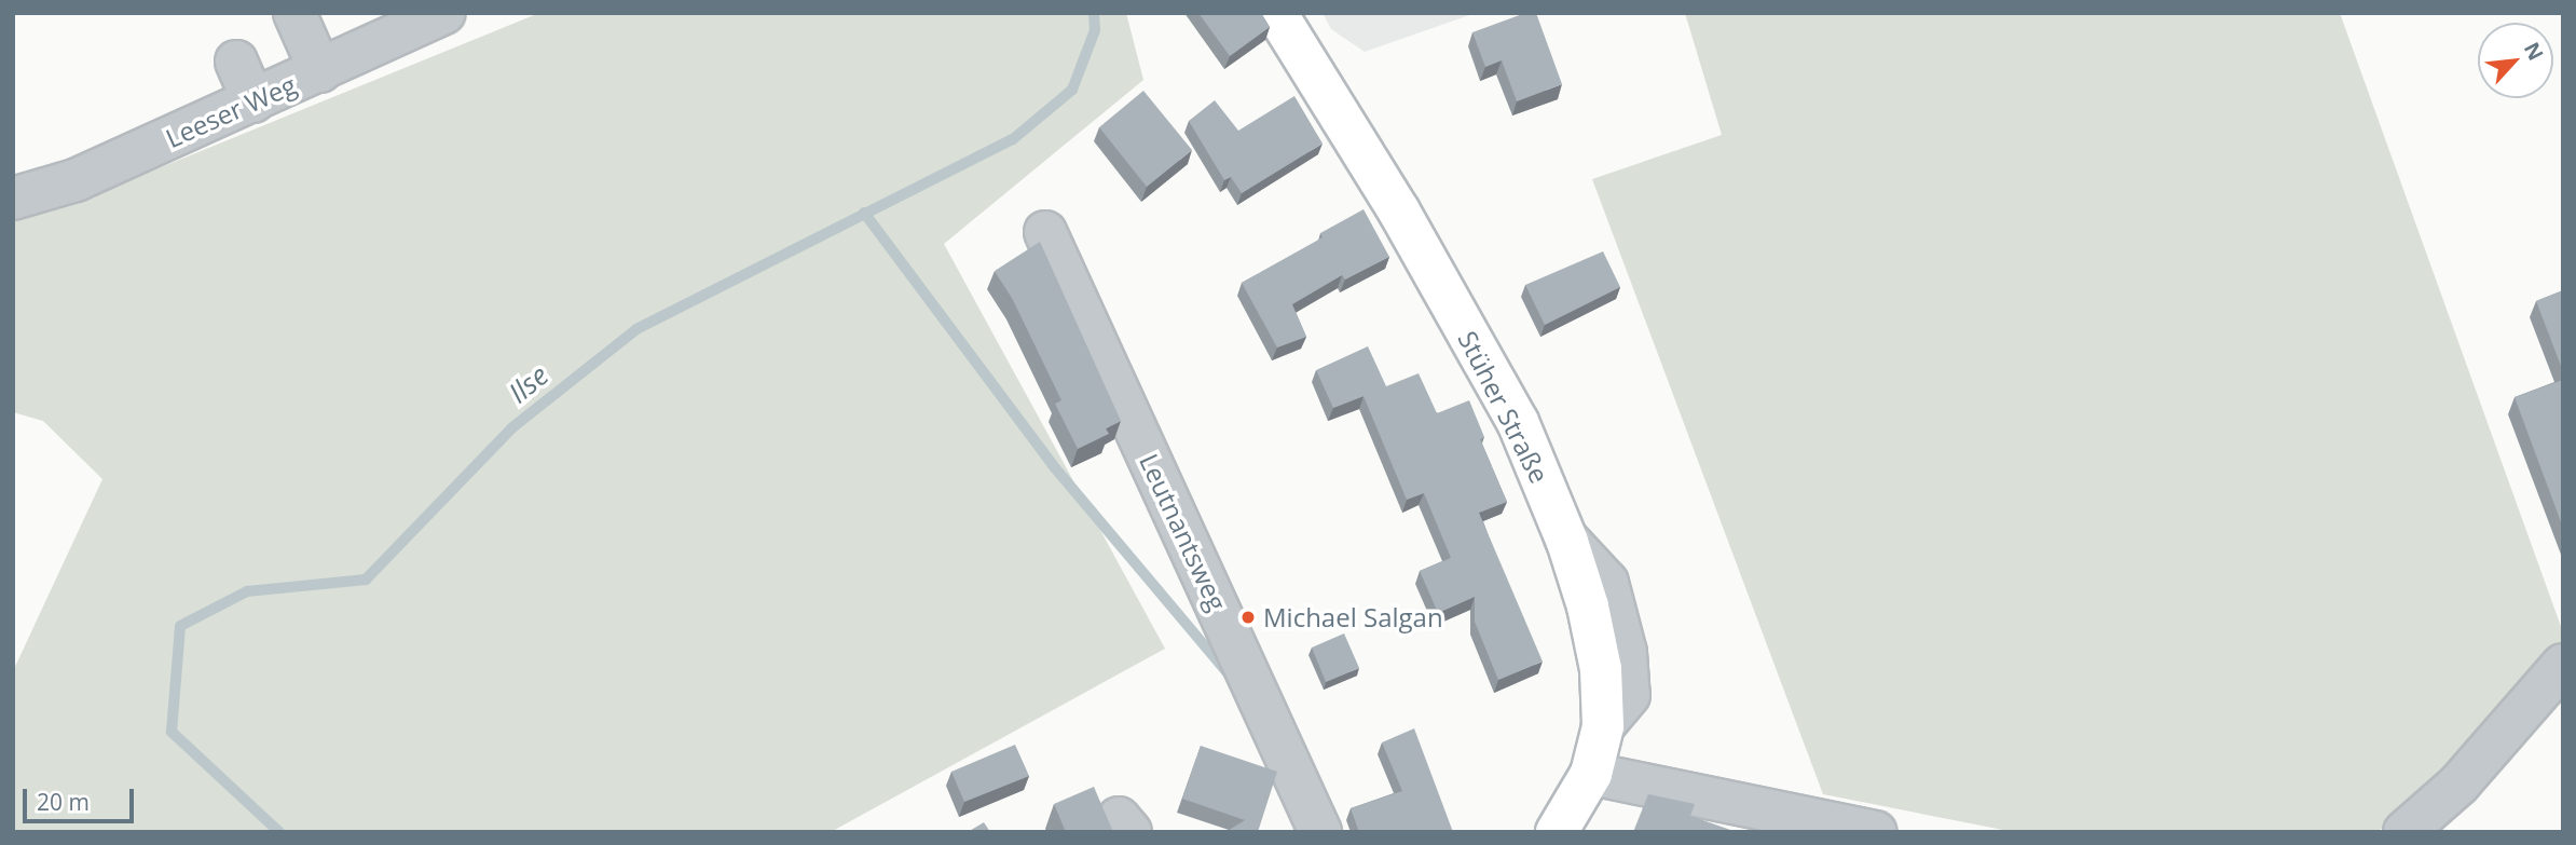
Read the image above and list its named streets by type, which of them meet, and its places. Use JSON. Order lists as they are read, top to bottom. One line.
{"streets":{"main road":["Stüher Straße"],"street":["Leeser Weg","Leutnantsweg"]},"water":["Ilse"],"places":["Michael Salgan"],"scale_bar":"20 m","north":"top right"}
